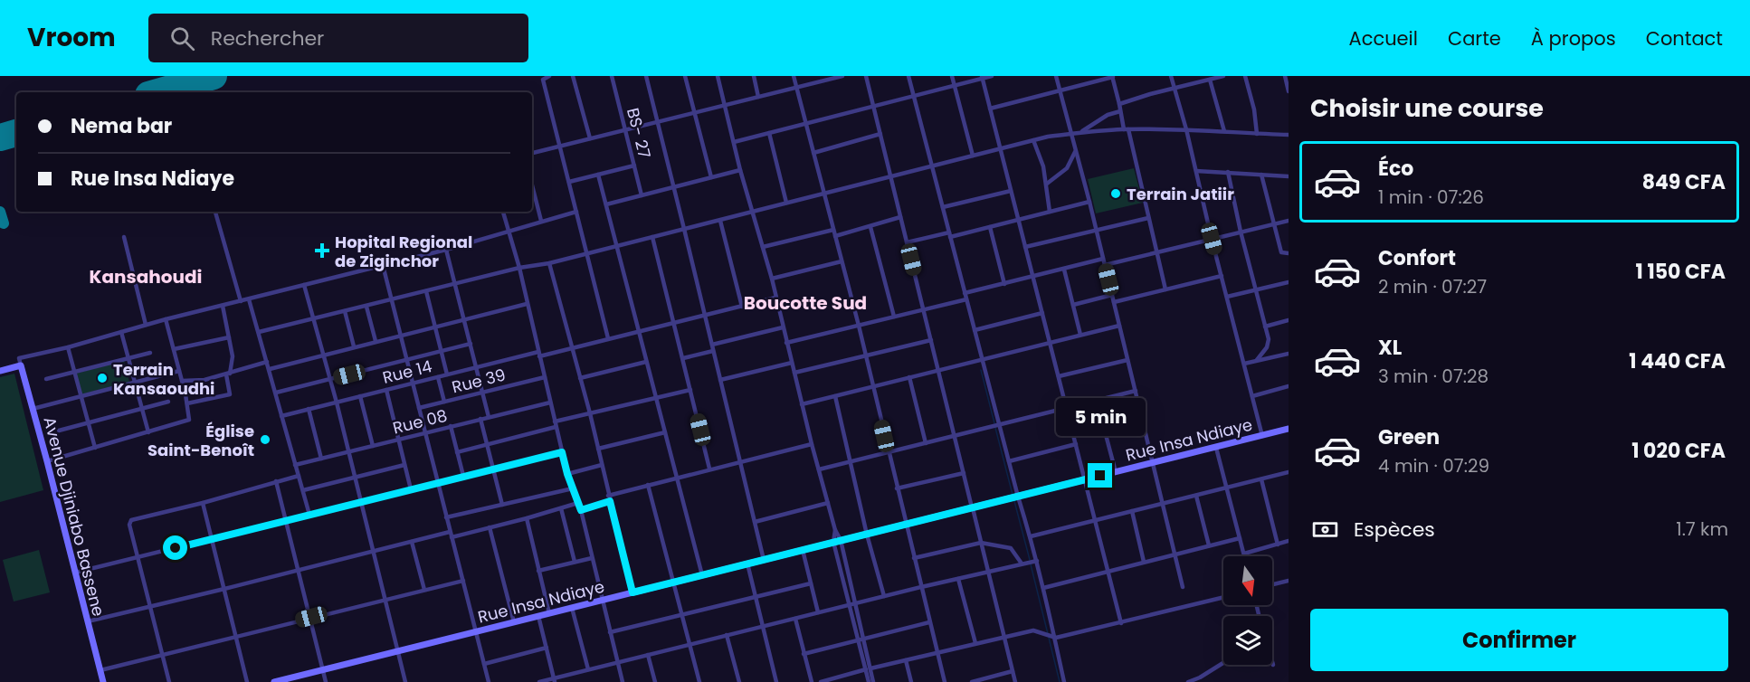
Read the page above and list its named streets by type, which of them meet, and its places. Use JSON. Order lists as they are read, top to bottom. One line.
{"streets":{"main road":["Rue Insa Ndiaye","Avenue Djiniabo Bassene"],"street":["BS- 27","Rue 14","Rue 39","Rue 08"]},"districts":["Kansahoudi","Boucotte Sud"],"places":{"other":["Terrain Jatiir","Terrain Kansaoudhi","Église Saint-Benoît"],"health":["Hopital Regional de Ziginchor"]},"north":"bottom","page":{"header":"Vroom","search":"Rechercher","nav":["Accueil","Carte","À propos","Contact"],"heading":"Choisir une course","banner":["Nema bar","Rue Insa Ndiaye"],"list":[{"name":"Éco","note":"1 min · 07:26","value":"849 CFA"},{"name":"Confort","note":"2 min · 07:27","value":"1 150 CFA"},{"name":"XL","note":"3 min · 07:28","value":"1 440 CFA"},{"name":"Green","note":"4 min · 07:29","value":"1 020 CFA"}],"bubble":"5 min","pay":["Espèces","1.7 km"],"buttons":"Confirmer"}}
